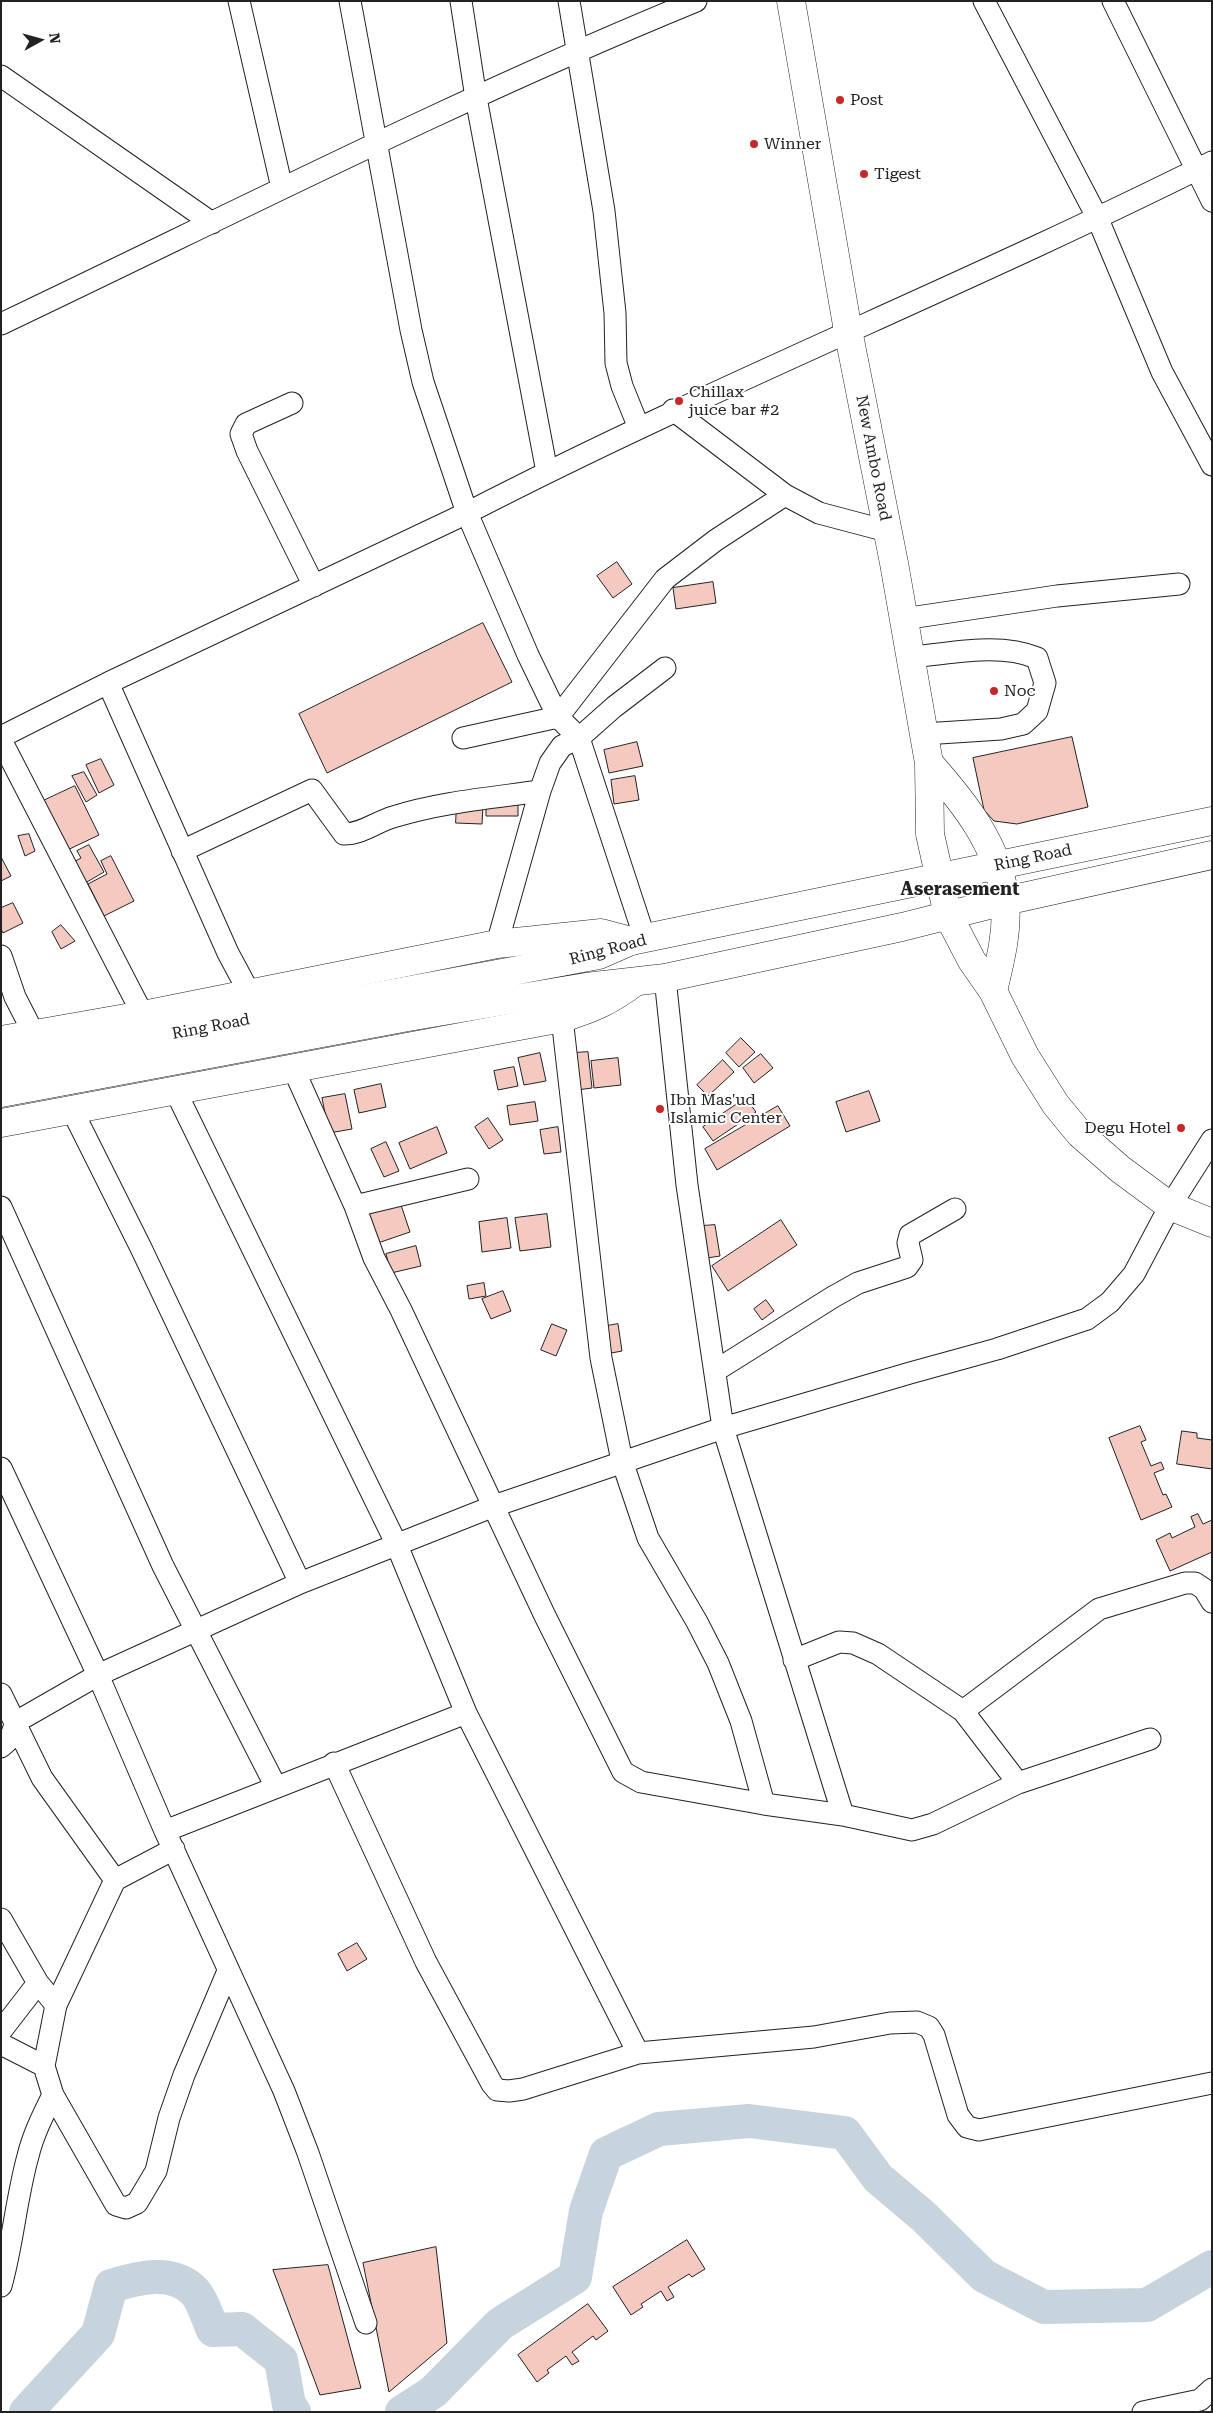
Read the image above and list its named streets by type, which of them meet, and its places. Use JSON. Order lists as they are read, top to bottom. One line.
{"streets":{"main road":["New Ambo Road","Ring Road"]},"crossings":[["New Ambo Road","Ring Road"]],"districts":["Aserasement"],"places":["Post","Winner","Tigest","Chillax juice bar #2","Noc","Ibn Mas'ud Islamic Center","Degu Hotel"],"north":"right"}
